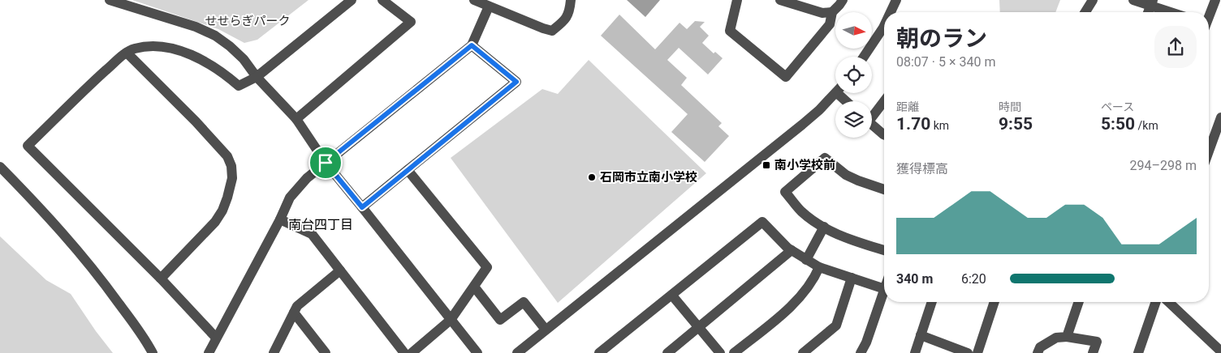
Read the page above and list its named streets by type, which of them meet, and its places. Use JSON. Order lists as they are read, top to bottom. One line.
{"districts":["南台四丁目"],"parks":["せせらぎパーク"],"places":{"transit":["南小学校前"],"other":["石岡市立南小学校"]},"north":"right","page":{"heading":["朝のラン","08:07 · 5 × 340 m"],"stats":[["距離","1.70 km"],["時間","9:55"],["ペース","5:50 /km"]],"chart":["獲得標高","294–298 m"],"list":[{"name":"340 m","note":"6:20"}]}}
